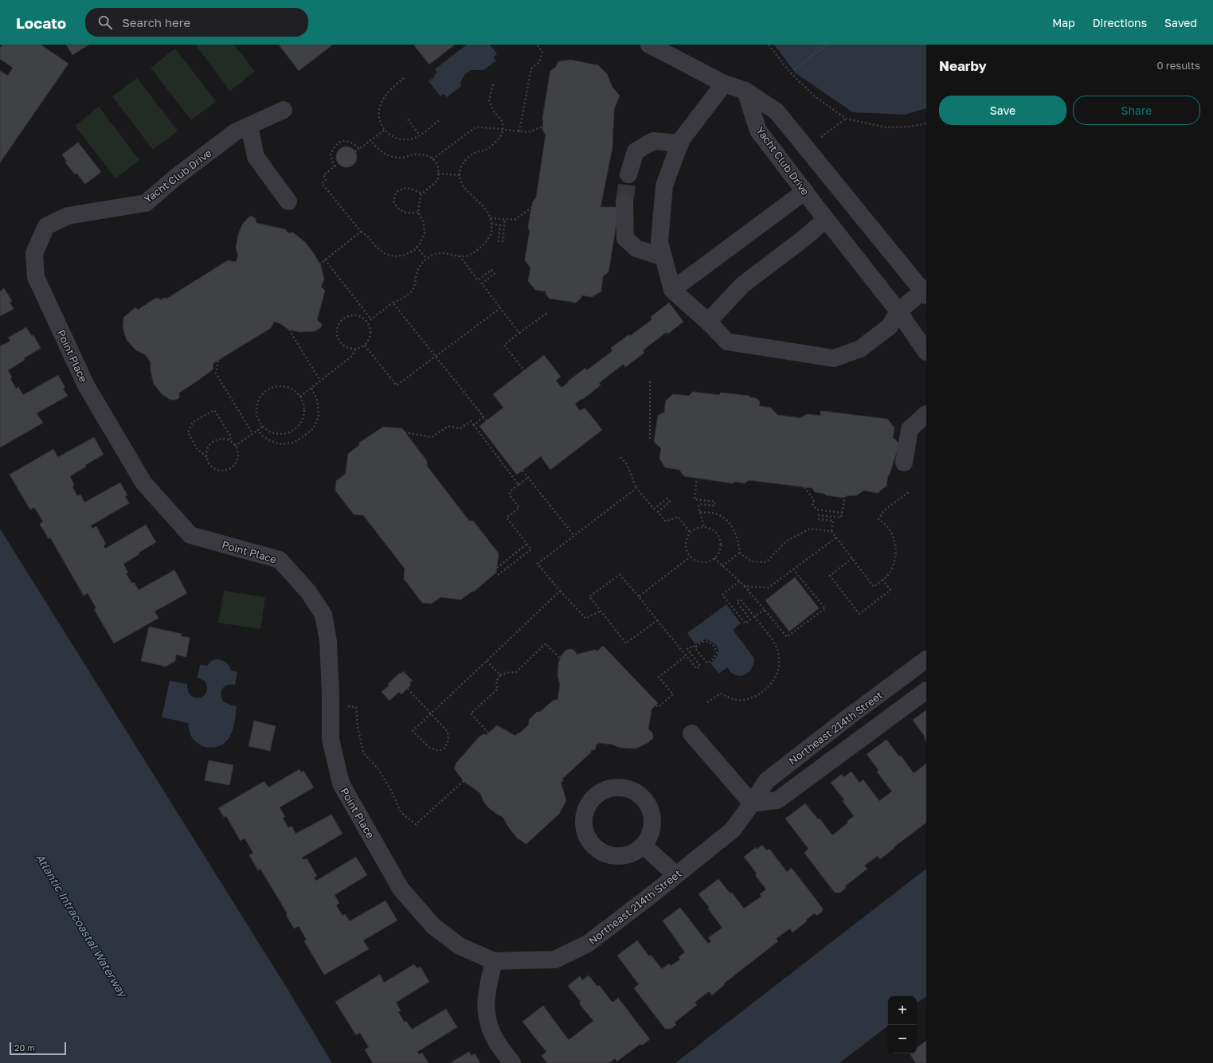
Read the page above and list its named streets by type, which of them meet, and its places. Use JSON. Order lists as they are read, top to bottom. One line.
{"streets":{"street":["Yacht Club Drive","Point Place","Northeast 214th Street"]},"crossings":[["Yacht Club Drive","Point Place"],["Point Place","Northeast 214th Street"]],"water":["Atlantic Intracoastal Waterway"],"scale_bar":"20 m","page":{"header":"Locato","search":"Search here","nav":["Map","Directions","Saved"],"heading":["Nearby","0 results"],"buttons":["Save","Share"],"map_buttons":["+","−"],"scale":"20 m"}}
